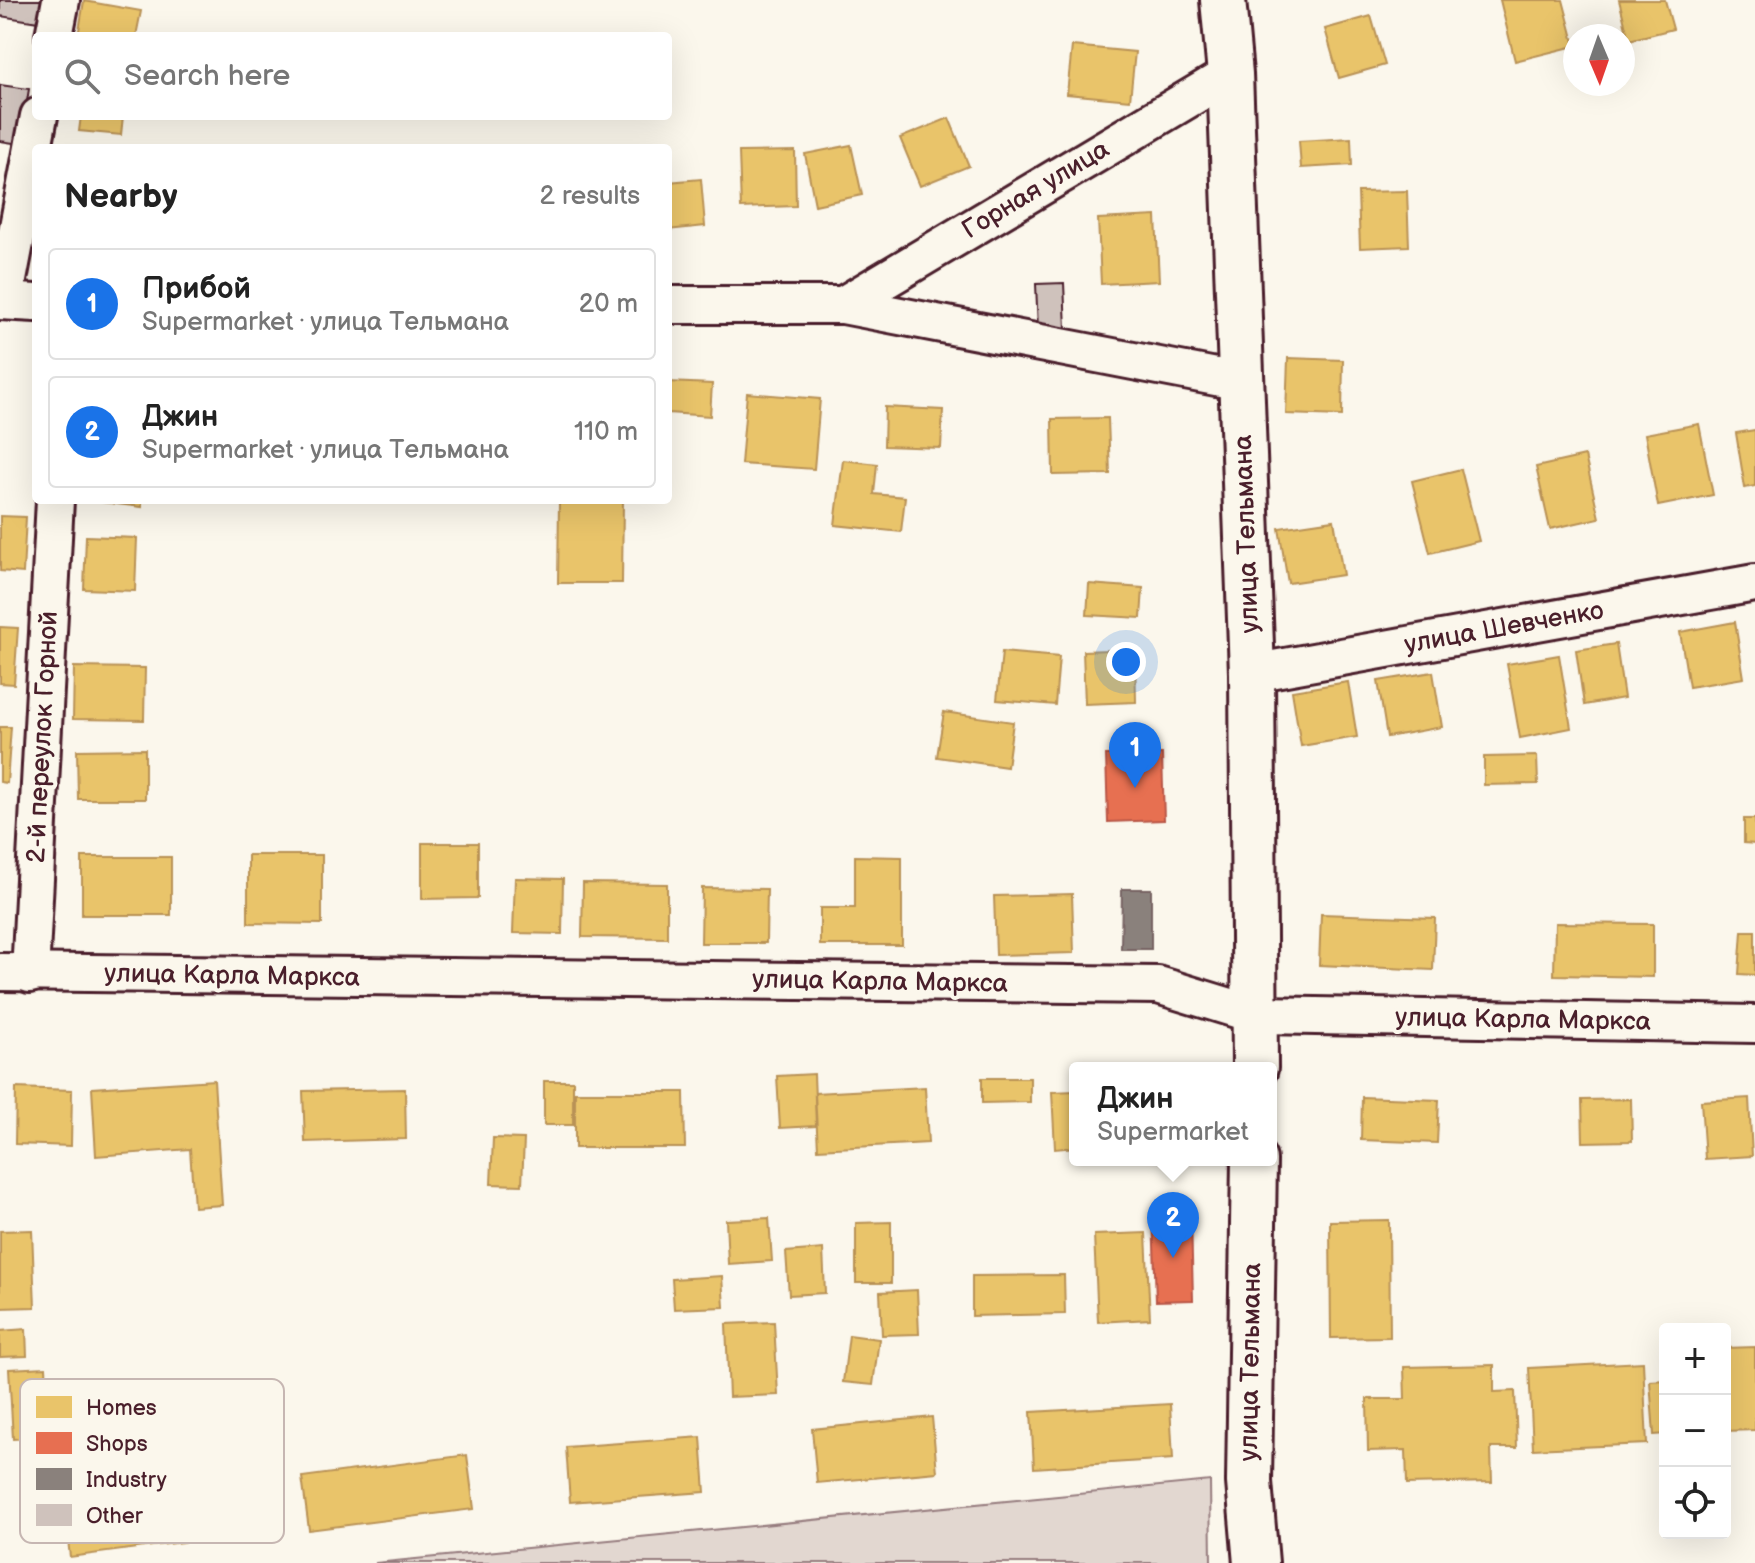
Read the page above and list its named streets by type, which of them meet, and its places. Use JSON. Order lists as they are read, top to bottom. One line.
{"streets":{"street":["Горная улица","улица Тельмана","улица Шевченко","2-й переулок Горной","улица Карла Маркса"]},"crossings":[["Горная улица","улица Тельмана"],["улица Тельмана","улица Шевченко"],["улица Тельмана","улица Карла Маркса"],["2-й переулок Горной","улица Карла Маркса"]],"legend":["Homes","Shops","Industry","Other"],"north":"bottom","page":{"search":"Search here","heading":["Nearby","2 results"],"list":[{"mark":"1","name":"Прибой","note":"Supermarket · улица Тельмана","value":"20 m"},{"mark":"2","name":"Джин","note":"Supermarket · улица Тельмана","value":"110 m"}],"pins":["1","2"],"popup":["Джин","Supermarket"],"map_buttons":["+","−"]}}
